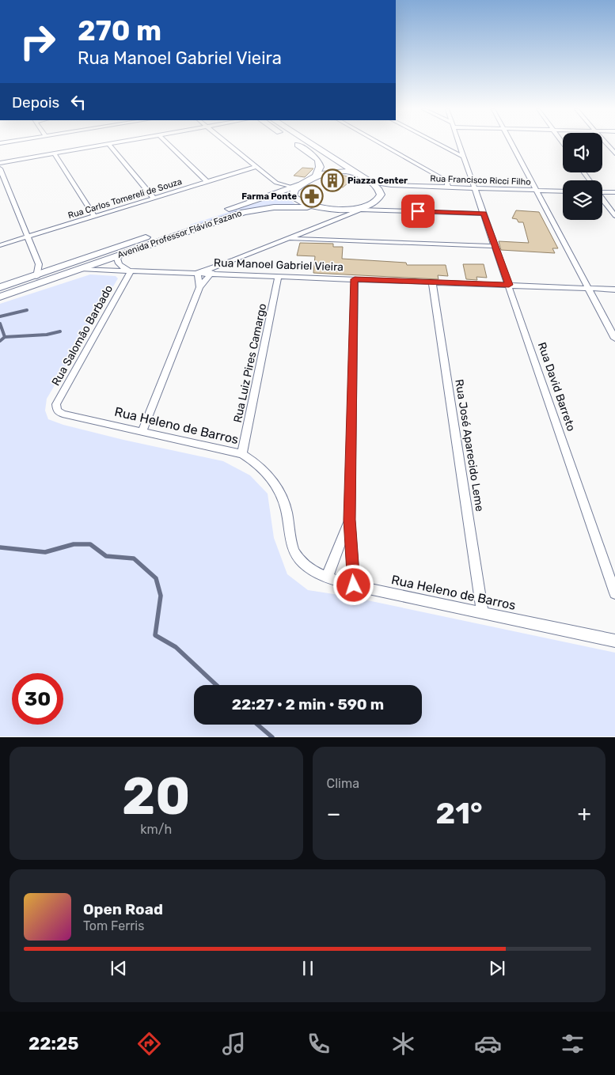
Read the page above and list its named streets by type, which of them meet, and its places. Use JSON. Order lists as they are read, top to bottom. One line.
{"streets":{"street":["Rua Francisco Ricci Filho","Rua Carlos Tomereli de Souza","Avenida Professor Flávio Fazano","Rua Manoel Gabriel Vieira","Rua Salomão Barbado","Rua Luiz Pires Camargo","Rua David Barreto","Rua Heleno de Barros","Rua José Aparecido Leme"]},"crossings":[["Rua Francisco Ricci Filho","Rua David Barreto"],["Avenida Professor Flávio Fazano","Rua Manoel Gabriel Vieira"],["Rua Manoel Gabriel Vieira","Rua Salomão Barbado"],["Rua Manoel Gabriel Vieira","Rua Luiz Pires Camargo"],["Rua Manoel Gabriel Vieira","Rua David Barreto"],["Rua Manoel Gabriel Vieira","Rua José Aparecido Leme"],["Rua Salomão Barbado","Rua Heleno de Barros"],["Rua Luiz Pires Camargo","Rua Heleno de Barros"],["Rua Heleno de Barros","Rua José Aparecido Leme"]],"places":{"building":["Piazza Center"],"pharmacy":["Farma Ponte"]},"page":{"turn":["270 m","Rua Manoel Gabriel Vieira"],"then":"Depois","limit":"30","trip":"22:27 · 2 min · 590 m","tile":[["20","km/h"],"Clima"],"heat":["−","21°","+"],"song":["Open Road","Tom Ferris"],"tabs":"22:25"}}
